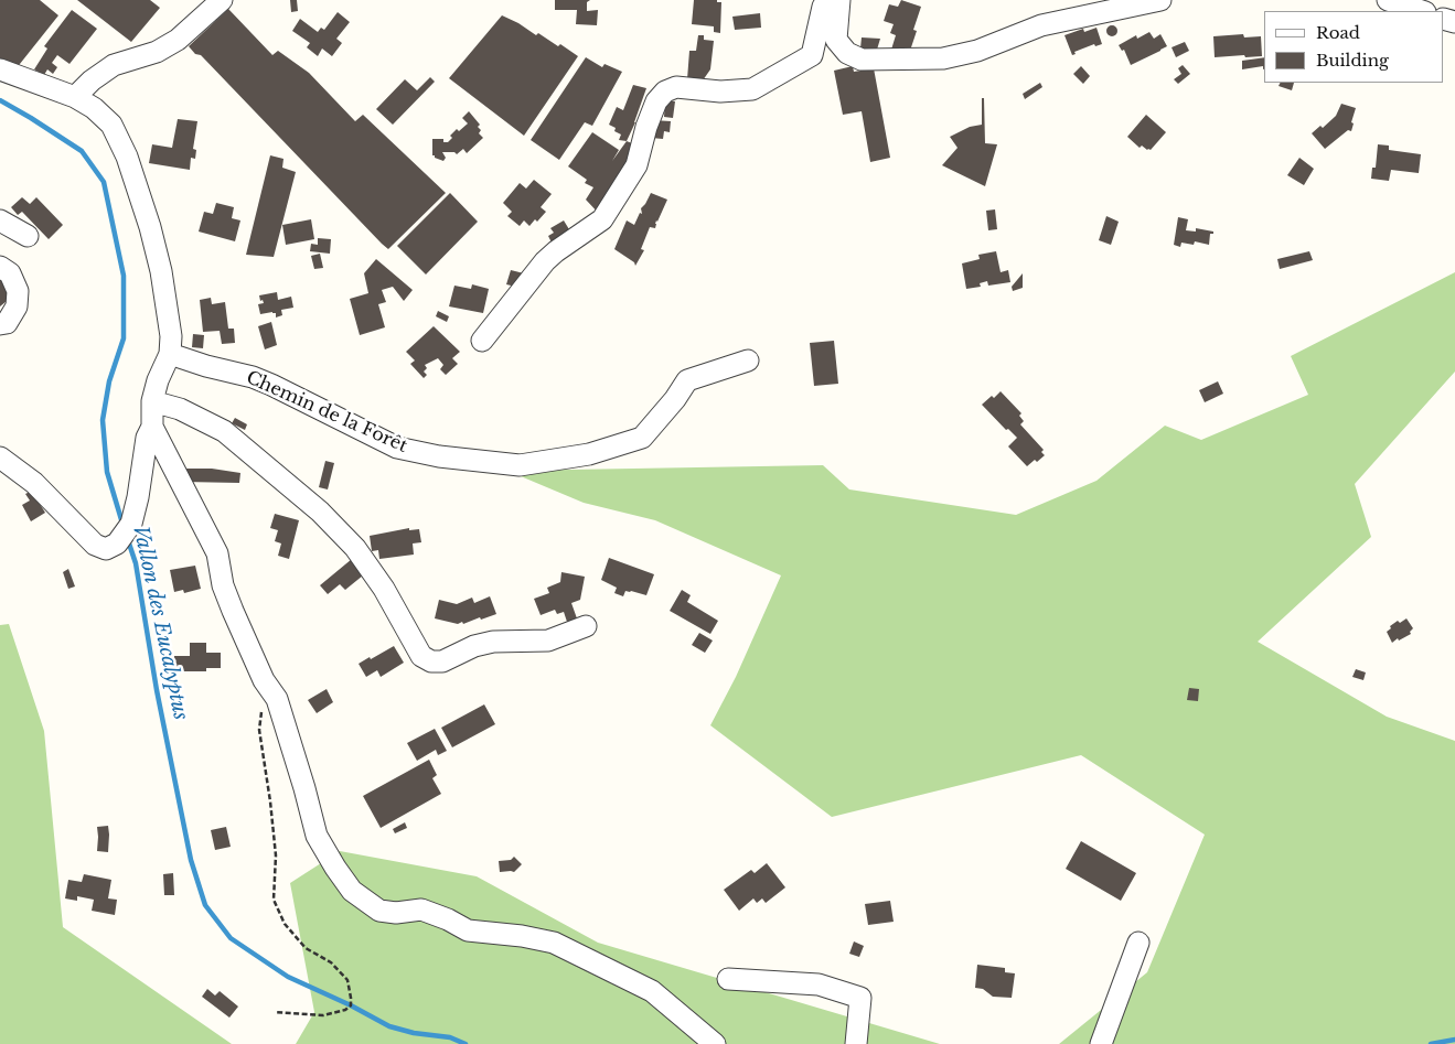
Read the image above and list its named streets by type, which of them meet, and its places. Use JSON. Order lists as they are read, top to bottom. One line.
{"streets":{"street":["Chemin de la Forêt"]},"water":["Vallon des Eucalyptus"],"legend":["Road","Building"]}
